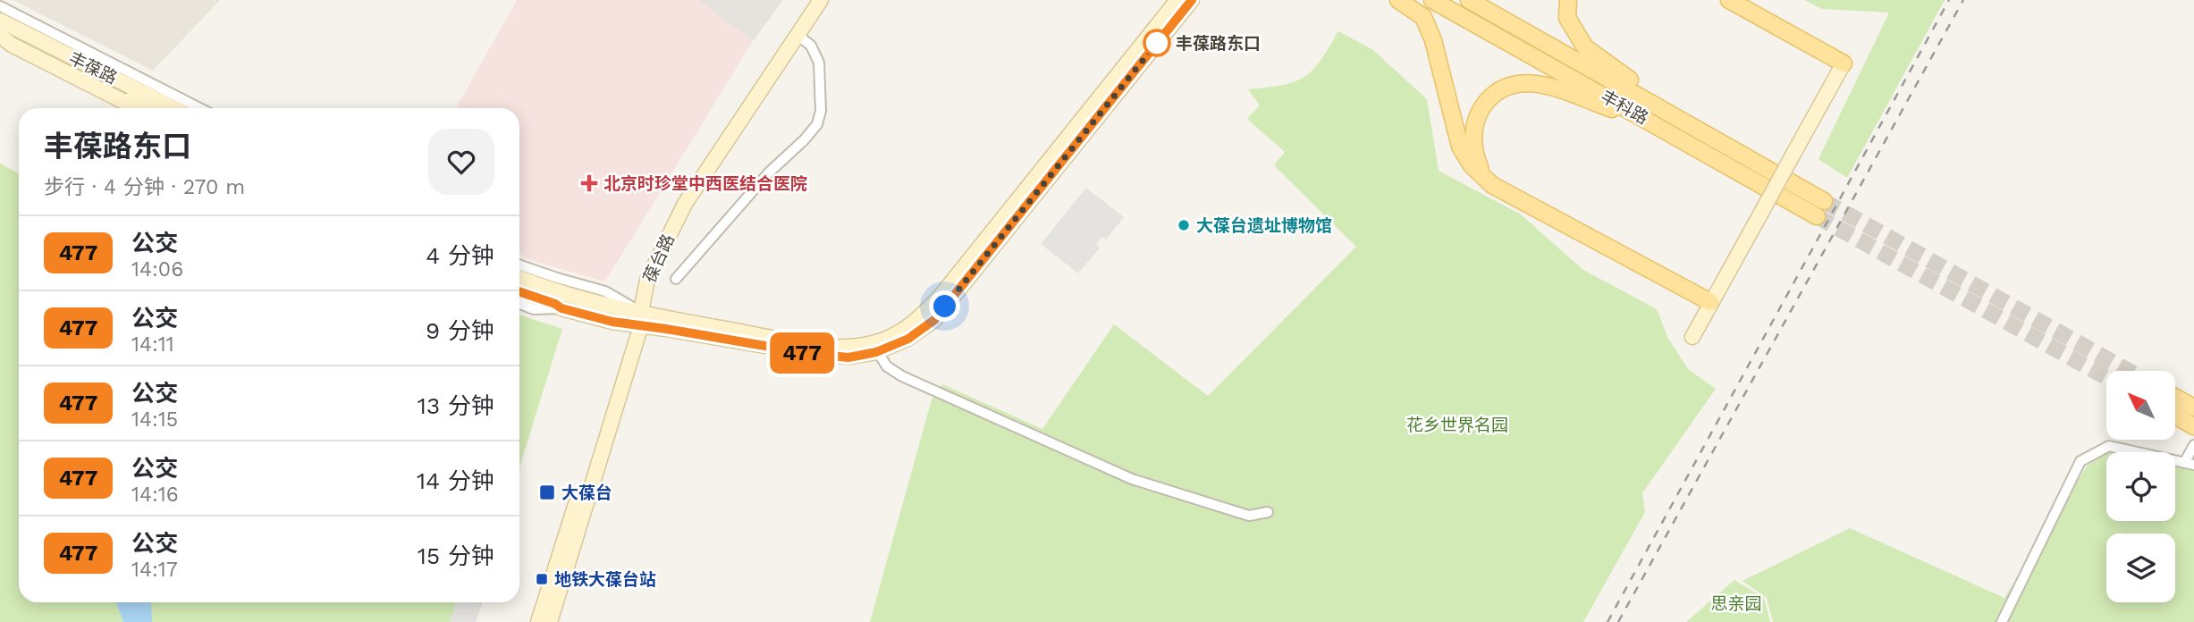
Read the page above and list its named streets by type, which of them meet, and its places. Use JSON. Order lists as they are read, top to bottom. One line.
{"streets":{"main road":["丰葆路","丰科路","葆台路"]},"parks":["花乡世界名园","思亲园"],"places":{"other":["丰葆路东口","大葆台遗址博物馆"],"health":["北京时珍堂中西医结合医院"],"transit":["大葆台","地铁大葆台站"]},"lines":["bus line 477"],"north":"top left","page":{"on_map":"477","heading":["丰葆路东口","步行 · 4 分钟 · 270 m"],"list":[{"mark":"477","name":"公交","note":"14:06","value":"4 分钟"},{"mark":"477","name":"公交","note":"14:11","value":"9 分钟"},{"mark":"477","name":"公交","note":"14:15","value":"13 分钟"},{"mark":"477","name":"公交","note":"14:16","value":"14 分钟"},{"mark":"477","name":"公交","note":"14:17","value":"15 分钟"}]}}
